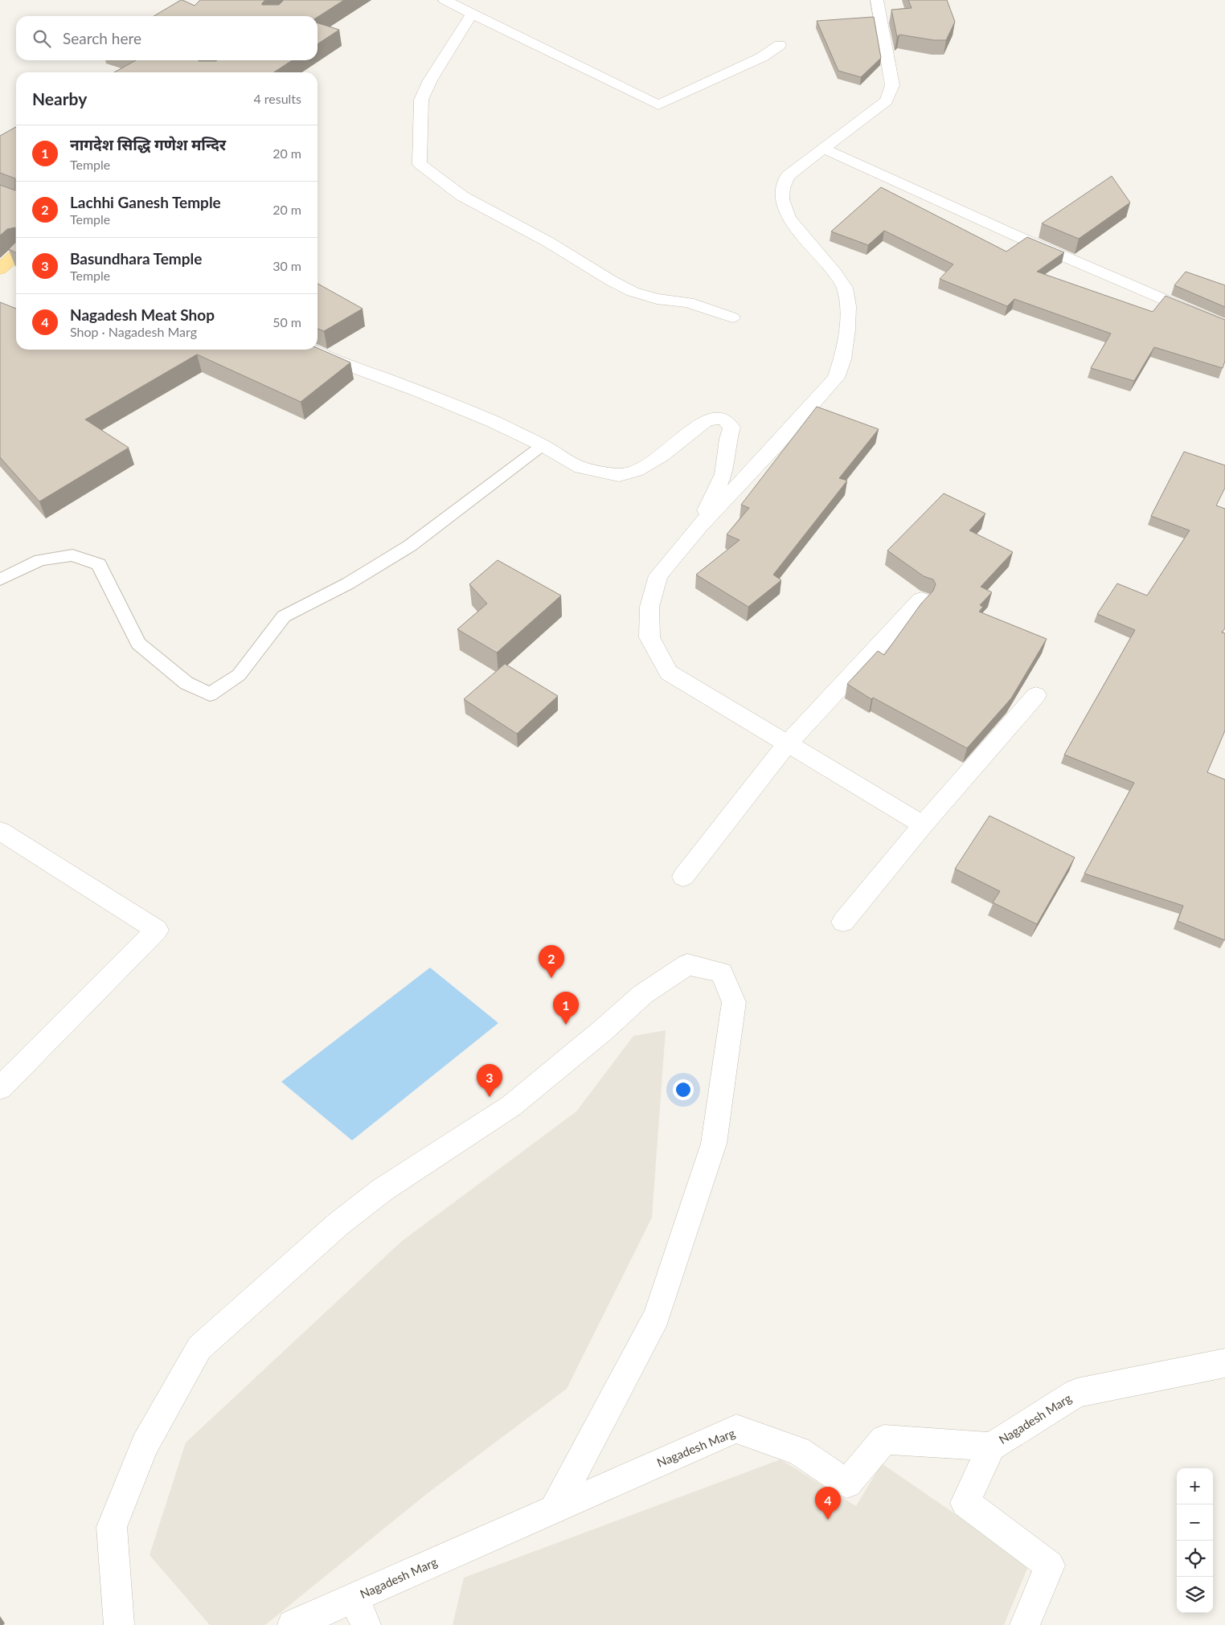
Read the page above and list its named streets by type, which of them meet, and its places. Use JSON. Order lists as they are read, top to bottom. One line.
{"streets":{"street":["Nagadesh Marg"]},"page":{"search":"Search here","heading":["Nearby","4 results"],"list":[{"mark":"1","name":"नागदेश सिद्धि गणेश मन्दिर","note":"Temple","value":"20 m"},{"mark":"2","name":"Lachhi Ganesh Temple","note":"Temple","value":"20 m"},{"mark":"3","name":"Basundhara Temple","note":"Temple","value":"30 m"},{"mark":"4","name":"Nagadesh Meat Shop","note":"Shop · Nagadesh Marg","value":"50 m"}],"pins":["2","1","3","4"],"map_buttons":["+","−"]}}
